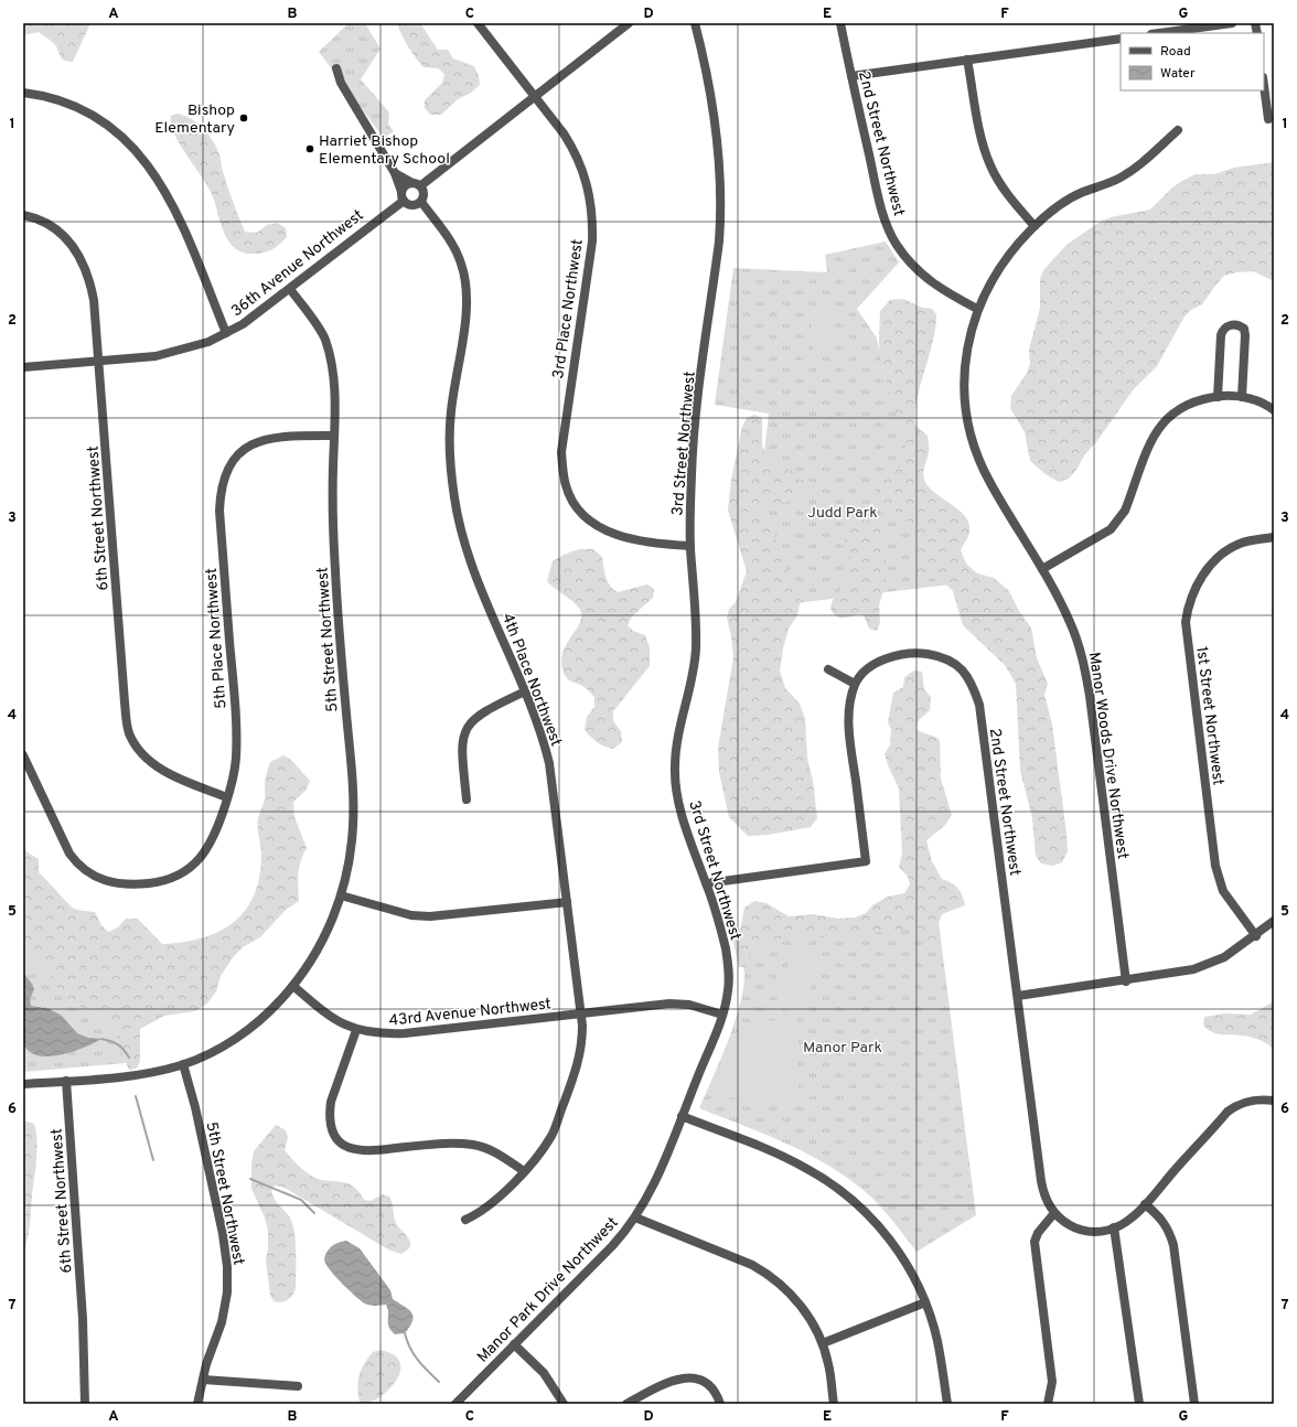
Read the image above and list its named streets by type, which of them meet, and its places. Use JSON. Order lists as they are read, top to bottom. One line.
{"streets":{"street":["2nd Street Northwest","36th Avenue Northwest","3rd Place Northwest","3rd Street Northwest","6th Street Northwest","5th Place Northwest","5th Street Northwest","4th Place Northwest","1st Street Northwest","Manor Woods Drive Northwest","43rd Avenue Northwest","Manor Park Drive Northwest"]},"crossings":[["2nd Street Northwest","Manor Woods Drive Northwest"],["36th Avenue Northwest","3rd Place Northwest"],["36th Avenue Northwest","6th Street Northwest"],["36th Avenue Northwest","5th Street Northwest"],["36th Avenue Northwest","4th Place Northwest"],["3rd Place Northwest","3rd Street Northwest"],["3rd Street Northwest","43rd Avenue Northwest"],["3rd Street Northwest","Manor Park Drive Northwest"],["6th Street Northwest","5th Place Northwest"],["5th Place Northwest","5th Street Northwest"],["5th Street Northwest","43rd Avenue Northwest"],["4th Place Northwest","43rd Avenue Northwest"]],"parks":["Judd Park","Manor Park"],"places":["Bishop Elementary","Harriet Bishop Elementary School"],"legend":["Road","Water"],"grid":{"columns":["A","B","C","D","E","F","G"],"rows":["1","2","3","4","5","6","7"]}}
